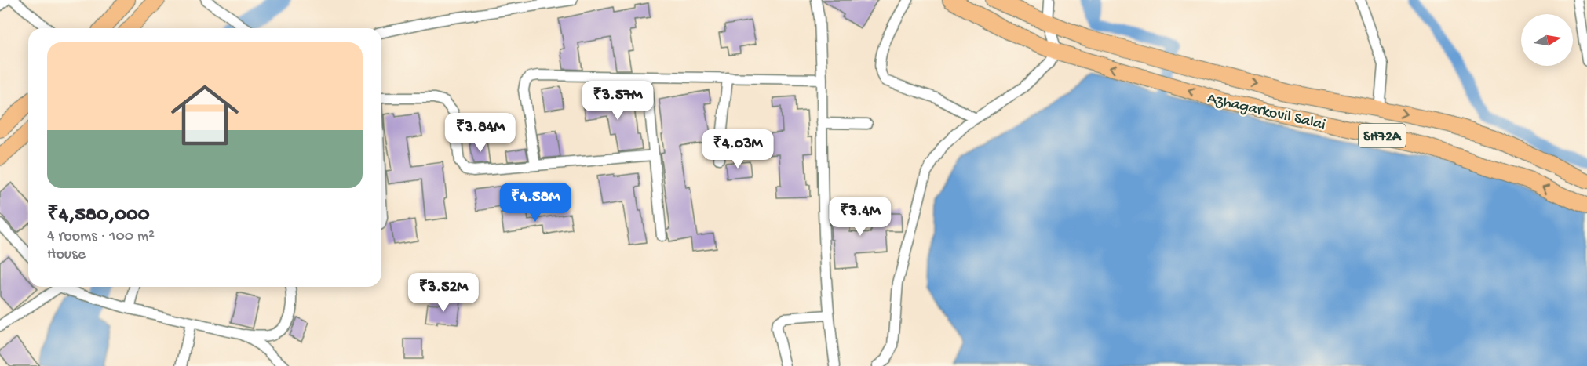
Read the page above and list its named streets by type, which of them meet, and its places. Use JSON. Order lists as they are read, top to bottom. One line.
{"streets":{"main road":["Azhagarkovil Salai","SH72A"]},"north":"right","page":{"list":[{"name":"₹4,580,000","note":"4 rooms · 100 m² · House"}],"price":["₹3.57M","₹3.84M","₹4.03M","₹4.58M","₹3.4M","₹3.52M"]}}
